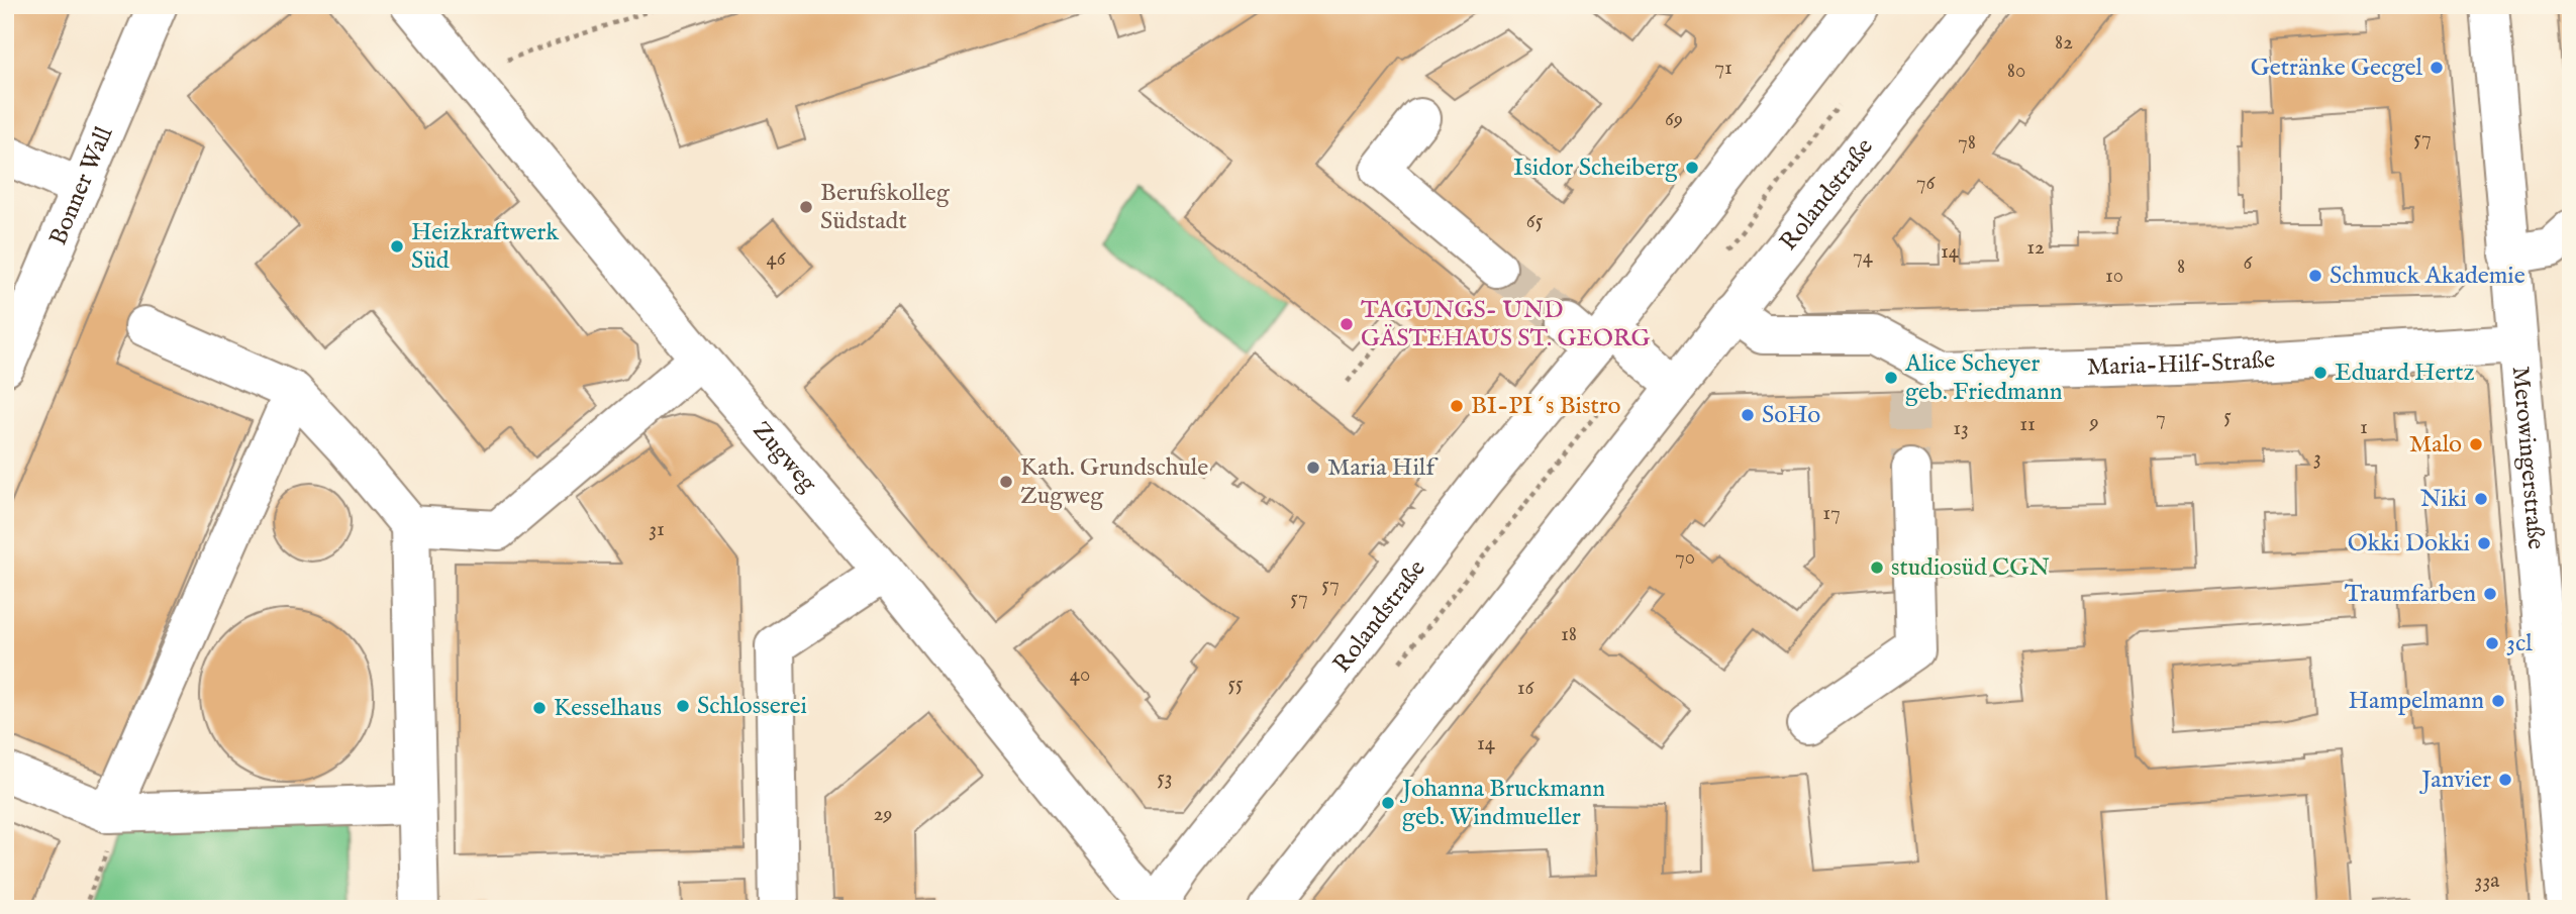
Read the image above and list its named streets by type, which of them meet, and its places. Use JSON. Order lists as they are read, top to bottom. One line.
{"streets":{"street":["Bonner Wall","Rolandstraße","Maria-Hilf-Straße","Zugweg","Merowingerstraße"]},"crossings":[["Rolandstraße","Maria-Hilf-Straße"],["Rolandstraße","Zugweg"],["Maria-Hilf-Straße","Merowingerstraße"]],"places":["Getränke Gecgel","Isidor Scheiberg","Berufskolleg Südstadt","Heizkraftwerk Süd","Schmuck Akademie","TAGUNGS- UND GÄSTEHAUS ST. GEORG","Eduard Hertz","Alice Scheyer geb. Friedmann","BI-PI´s Bistro","SoHo","Malo","Maria Hilf","Kath. Grundschule Zugweg","Niki","Okki Dokki","studiosüd CGN","Traumfarben","3cl","Hampelmann","Schlosserei","Kesselhaus","Janvier","Johanna Bruckmann geb. Windmueller"],"house_numbers":["82","71","80","69","57","78","76","65","12","14","74","46","6","8","10","5","7","9","11","1","13","3","17","31","70","57","57","18","40","55","16","14","53","29","33a"]}
